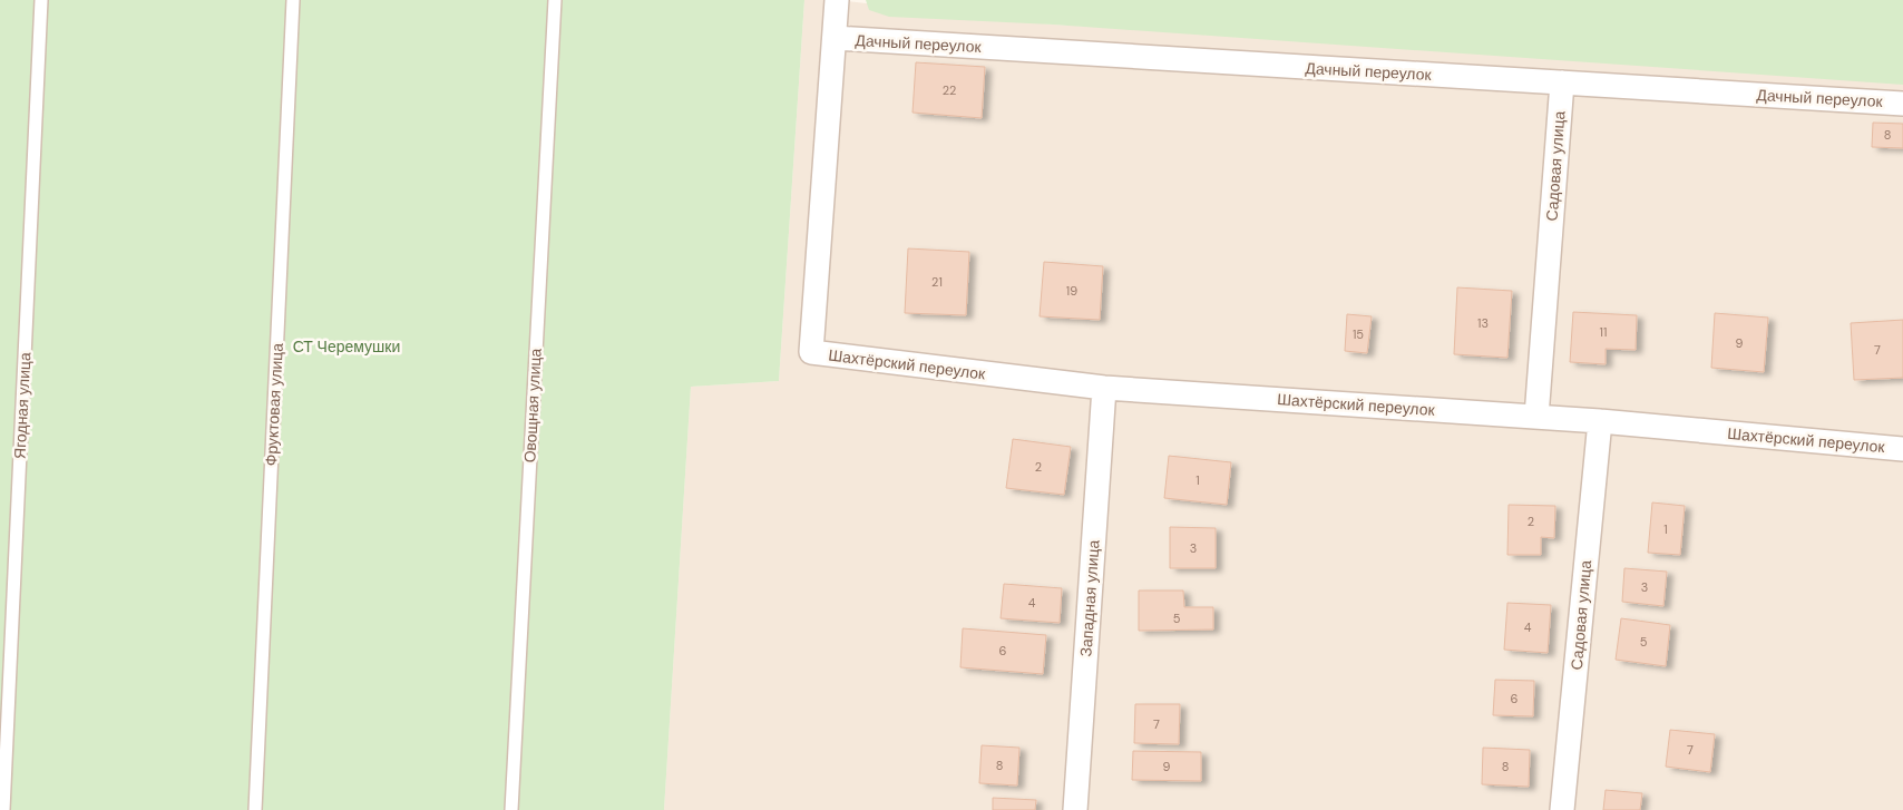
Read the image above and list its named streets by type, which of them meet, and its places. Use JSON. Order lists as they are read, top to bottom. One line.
{"streets":{"street":["Дачный переулок","Садовая улица","Шахтёрский переулок","Западная улица"],"lane":["Фруктовая улица","Ягодная улица","Овощная улица"]},"crossings":[["Дачный переулок","Садовая улица"],["Дачный переулок","Шахтёрский переулок"],["Садовая улица","Шахтёрский переулок"],["Шахтёрский переулок","Западная улица"]],"parks":["СТ Черемушки"],"house_numbers":["22","8","21","19","13","11","15","9","7","2","1","2","1","3","3","4","5","4","5","6","6","7","7","8","9","8"]}
